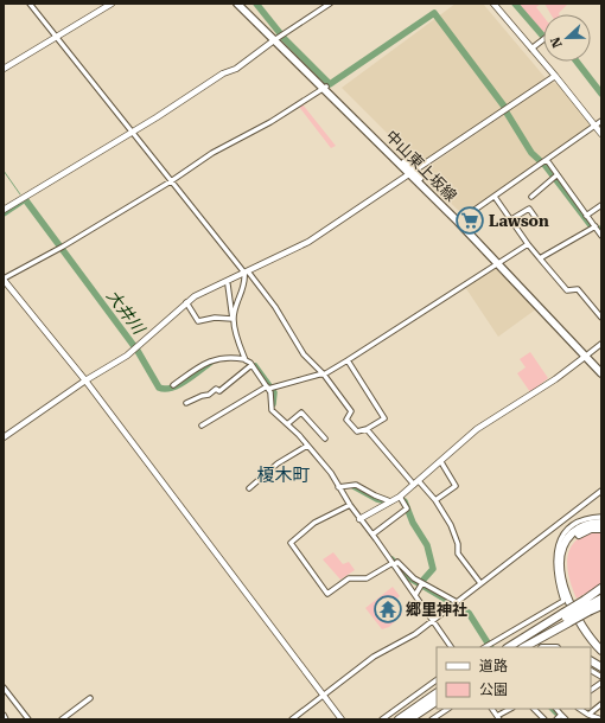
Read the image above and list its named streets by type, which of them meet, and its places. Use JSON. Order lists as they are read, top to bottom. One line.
{"streets":{"main road":["中山東上坂線"]},"districts":["榎木町"],"water":["大井川"],"places":{"supermarket":["Lawson"],"temple":["郷里神社"]},"legend":["道路","公園"],"north":"left"}
